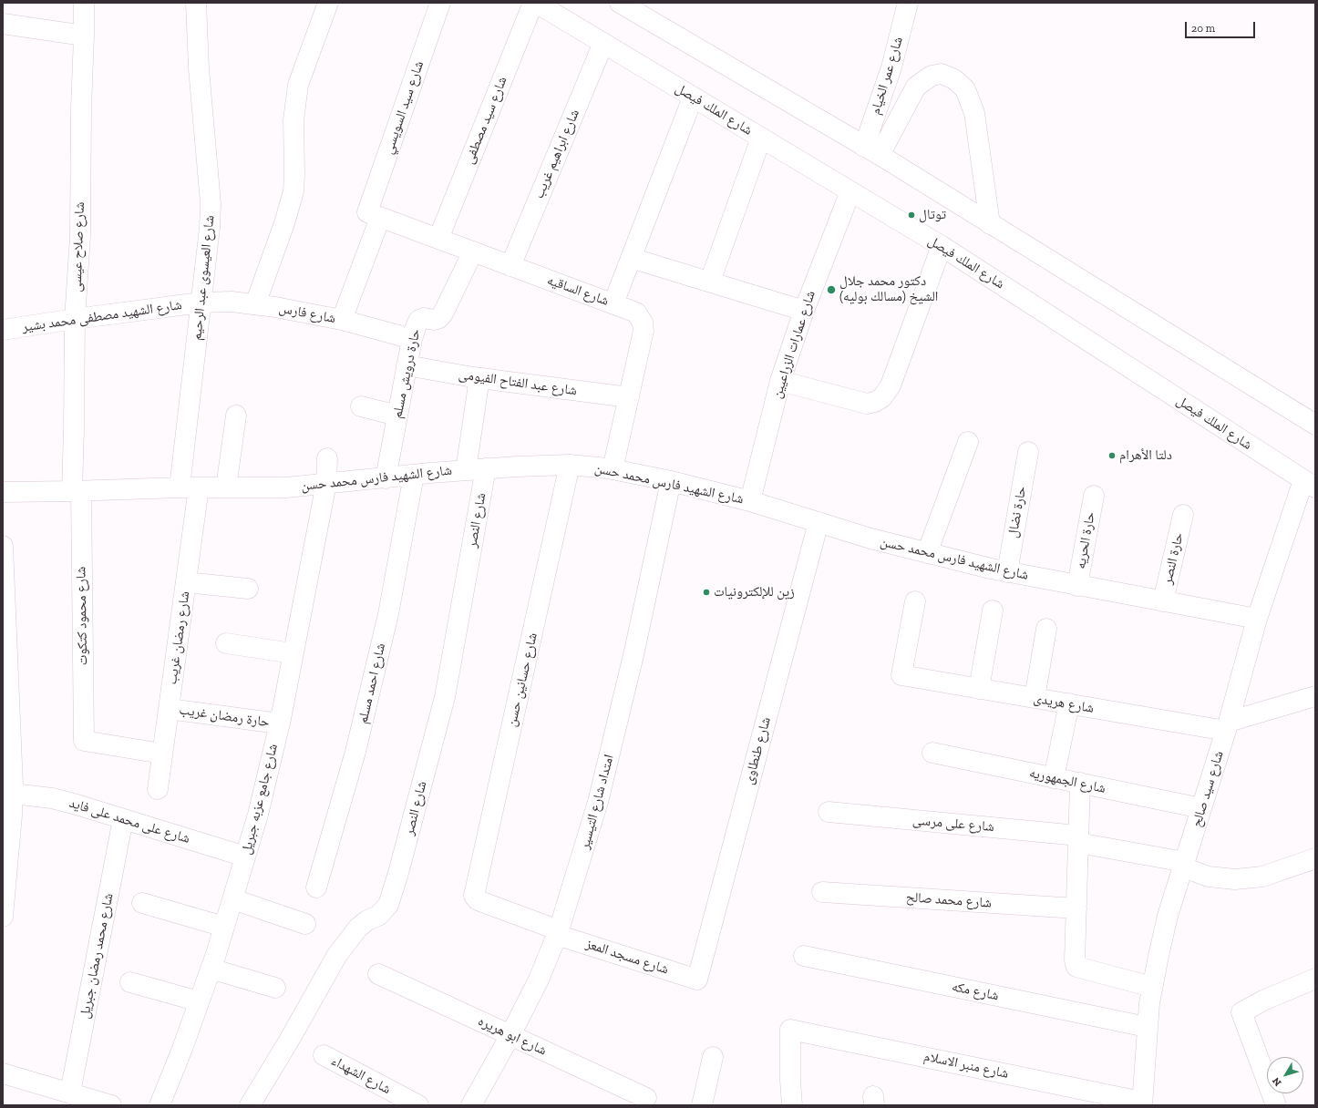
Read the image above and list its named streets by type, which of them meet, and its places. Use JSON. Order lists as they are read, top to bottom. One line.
{"streets":{"street":["شارع عمر الخيام","شارع سيد السويسي","شارع الملك فيصل","شارع سيد مصطفى","شارع ابراهيم غريب","شارع صلاح عيسى","شارع العيسوى عبد الرحيم","شارع الساقيه","شارع فارس","شارع الشهيد مصطفى محمد بشير","شارع عمارات الزراعيين","حارة درويش مسلم","شارع عبد الفتاح الفيومى","شارع الشهيد فارس محمد حسن","حارة نضال","شارع النصر","حارة الحريه","حارة النصر","شارع محمود كتكوت","شارع رمضان غريب","شارع حسانين حسن","شارع احمد مسلم","شارع هريدى","حارة رمضان غريب","شارع طنطاوى","شارع الجمهوريه","شارع سيد صالح","شارع جامع عزبه جبريل","امتداد شارع التيسير","شارع على محمد على فايد","شارع على مرسى","شارع محمد صالح","شارع محمد رمضان جبريل","شارع مسجد المعز","شارع مكه","شارع ابو هريره","شارع منبر الاسلام","شارع الشهداء"]},"crossings":[["شارع سيد السويسي","شارع الساقيه"],["شارع سيد السويسي","شارع فارس"],["شارع الملك فيصل","شارع سيد مصطفى"],["شارع الملك فيصل","شارع ابراهيم غريب"],["شارع الملك فيصل","شارع عمارات الزراعيين"],["شارع الملك فيصل","شارع سيد صالح"],["شارع سيد مصطفى","شارع الساقيه"],["شارع ابراهيم غريب","شارع الساقيه"],["شارع صلاح عيسى","شارع الشهيد مصطفى محمد بشير"],["شارع صلاح عيسى","شارع الشهيد فارس محمد حسن"],["شارع صلاح عيسى","شارع محمود كتكوت"],["شارع العيسوى عبد الرحيم","شارع فارس"],["شارع العيسوى عبد الرحيم","شارع الشهيد مصطفى محمد بشير"],["شارع العيسوى عبد الرحيم","شارع الشهيد فارس محمد حسن"],["شارع العيسوى عبد الرحيم","شارع رمضان غريب"],["شارع الساقيه","حارة درويش مسلم"],["شارع الساقيه","شارع عبد الفتاح الفيومى"],["شارع الساقيه","شارع الشهيد فارس محمد حسن"],["شارع فارس","شارع الشهيد مصطفى محمد بشير"],["شارع فارس","حارة درويش مسلم"],["شارع عمارات الزراعيين","شارع الشهيد فارس محمد حسن"],["حارة درويش مسلم","شارع عبد الفتاح الفيومى"],["حارة درويش مسلم","شارع الشهيد فارس محمد حسن"],["شارع الشهيد فارس محمد حسن","حارة نضال"],["شارع الشهيد فارس محمد حسن","شارع النصر"],["شارع الشهيد فارس محمد حسن","حارة الحريه"],["شارع الشهيد فارس محمد حسن","حارة النصر"],["شارع الشهيد فارس محمد حسن","شارع محمود كتكوت"],["شارع الشهيد فارس محمد حسن","شارع رمضان غريب"],["شارع الشهيد فارس محمد حسن","شارع حسانين حسن"],["شارع الشهيد فارس محمد حسن","شارع احمد مسلم"],["شارع الشهيد فارس محمد حسن","شارع طنطاوى"],["شارع الشهيد فارس محمد حسن","شارع سيد صالح"],["شارع الشهيد فارس محمد حسن","شارع جامع عزبه جبريل"],["شارع الشهيد فارس محمد حسن","امتداد شارع التيسير"],["شارع محمود كتكوت","شارع رمضان غريب"],["شارع رمضان غريب","حارة رمضان غريب"],["شارع حسانين حسن","شارع مسجد المعز"],["شارع هريدى","شارع سيد صالح"],["حارة رمضان غريب","شارع جامع عزبه جبريل"],["شارع طنطاوى","شارع مسجد المعز"],["شارع الجمهوريه","شارع سيد صالح"],["شارع سيد صالح","شارع على مرسى"],["شارع سيد صالح","شارع مكه"],["شارع سيد صالح","شارع منبر الاسلام"],["شارع جامع عزبه جبريل","شارع على محمد على فايد"],["امتداد شارع التيسير","شارع مسجد المعز"],["امتداد شارع التيسير","شارع ابو هريره"],["شارع على محمد على فايد","شارع محمد رمضان جبريل"]],"places":["توتال","دكتور محمد جلال الشيخ (مسالك بوليه)","دلتا الأهرام","زين للإلكترونيات"],"scale_bar":"20 m","north":"bottom left"}
